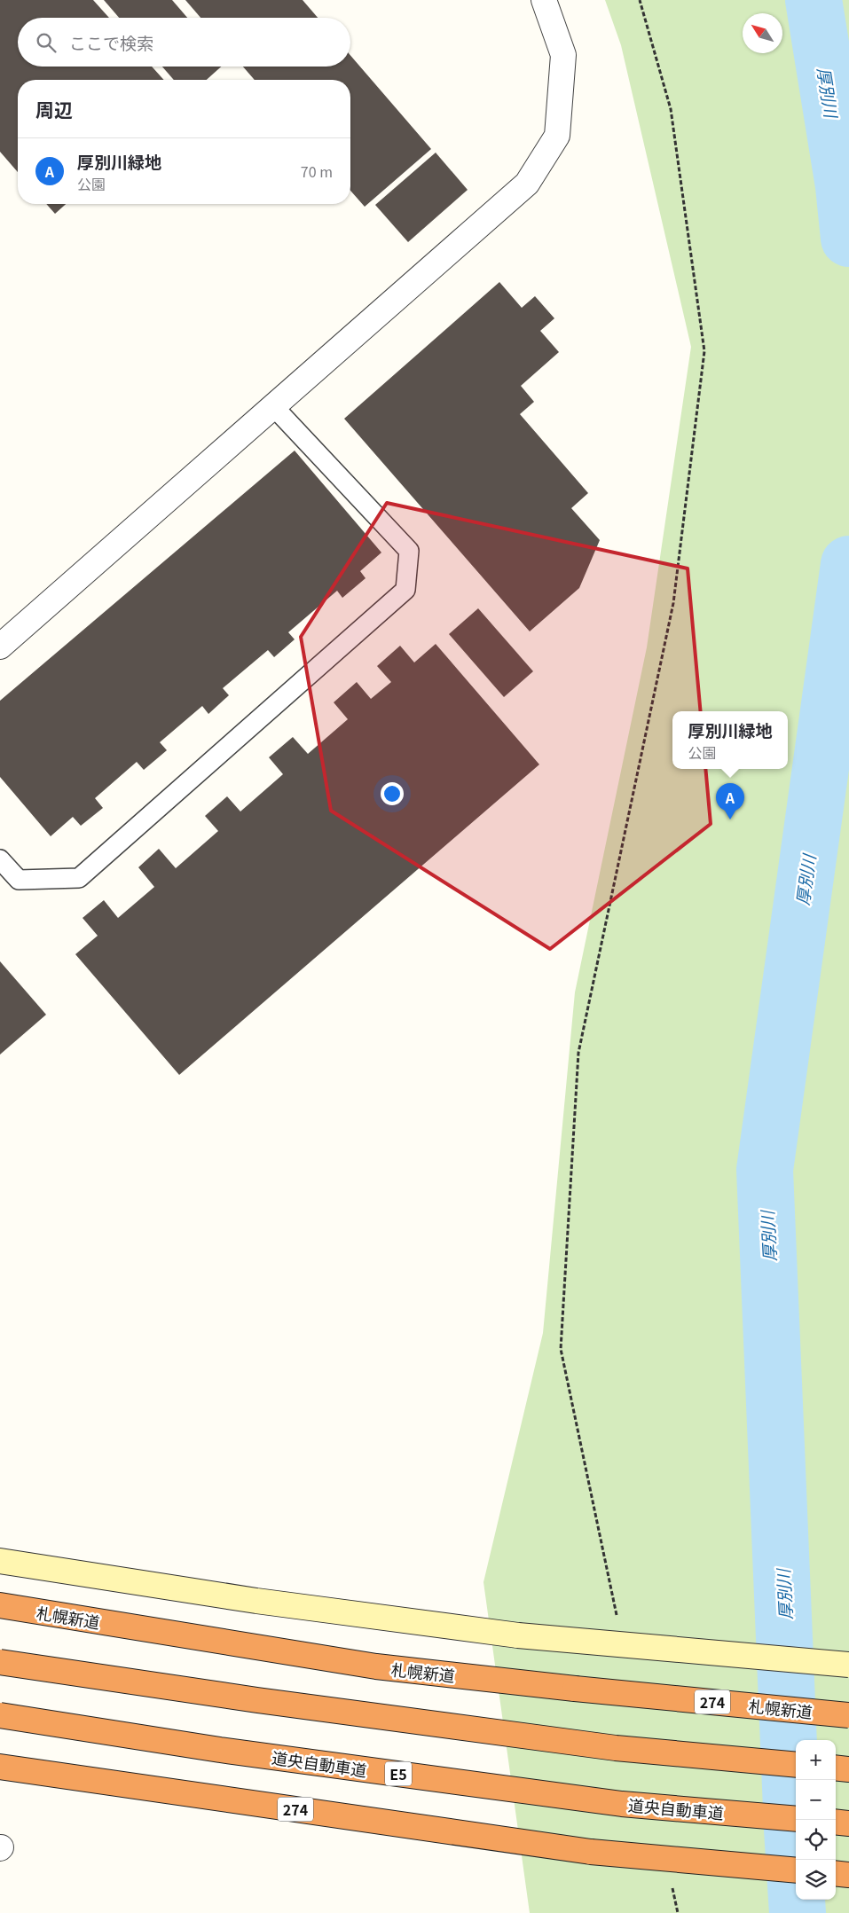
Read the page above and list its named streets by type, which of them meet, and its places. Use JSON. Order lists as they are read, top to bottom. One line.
{"streets":{"highway":["札幌新道","274","道央自動車道","E5"]},"water":["厚別川"],"north":"top left","page":{"search":"ここで検索","heading":"周辺","list":[{"mark":"A","name":"厚別川緑地","note":"公園","value":"70 m"}],"popup":["厚別川緑地","公園"],"pins":"A","map_buttons":["+","−"]}}
